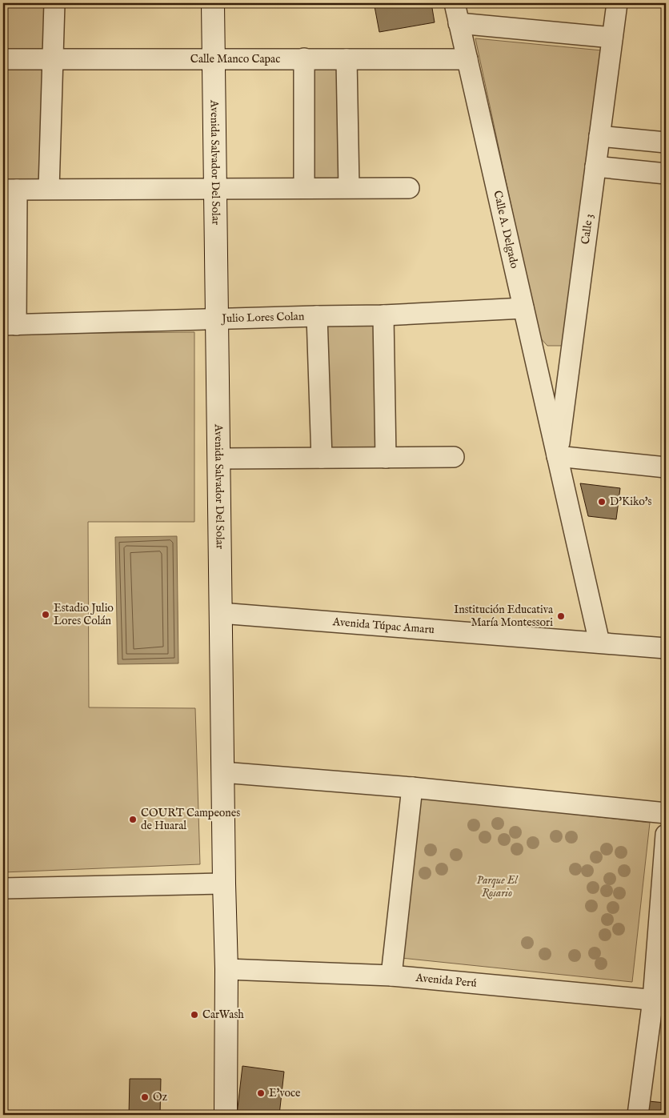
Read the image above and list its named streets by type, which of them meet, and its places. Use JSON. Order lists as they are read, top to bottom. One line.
{"streets":{"street":["Calle Manco Capac","Avenida Salvador Del Solar","Calle A. Delgado","Calle 3","Julio Lores Colan","Avenida Túpac Amaru","Avenida Perú"]},"crossings":[["Calle Manco Capac","Avenida Salvador Del Solar"],["Calle Manco Capac","Calle A. Delgado"],["Avenida Salvador Del Solar","Julio Lores Colan"],["Avenida Salvador Del Solar","Avenida Túpac Amaru"],["Avenida Salvador Del Solar","Avenida Perú"],["Calle A. Delgado","Calle 3"],["Calle A. Delgado","Julio Lores Colan"],["Calle A. Delgado","Avenida Túpac Amaru"]],"parks":["Parque El Rosario"],"places":["D'Kiko's","Estadio Julio Lores Colán","Institución Educativa María Montessori","COURT Campeones de Huaral","CarWash","E'voce","Oz"]}
